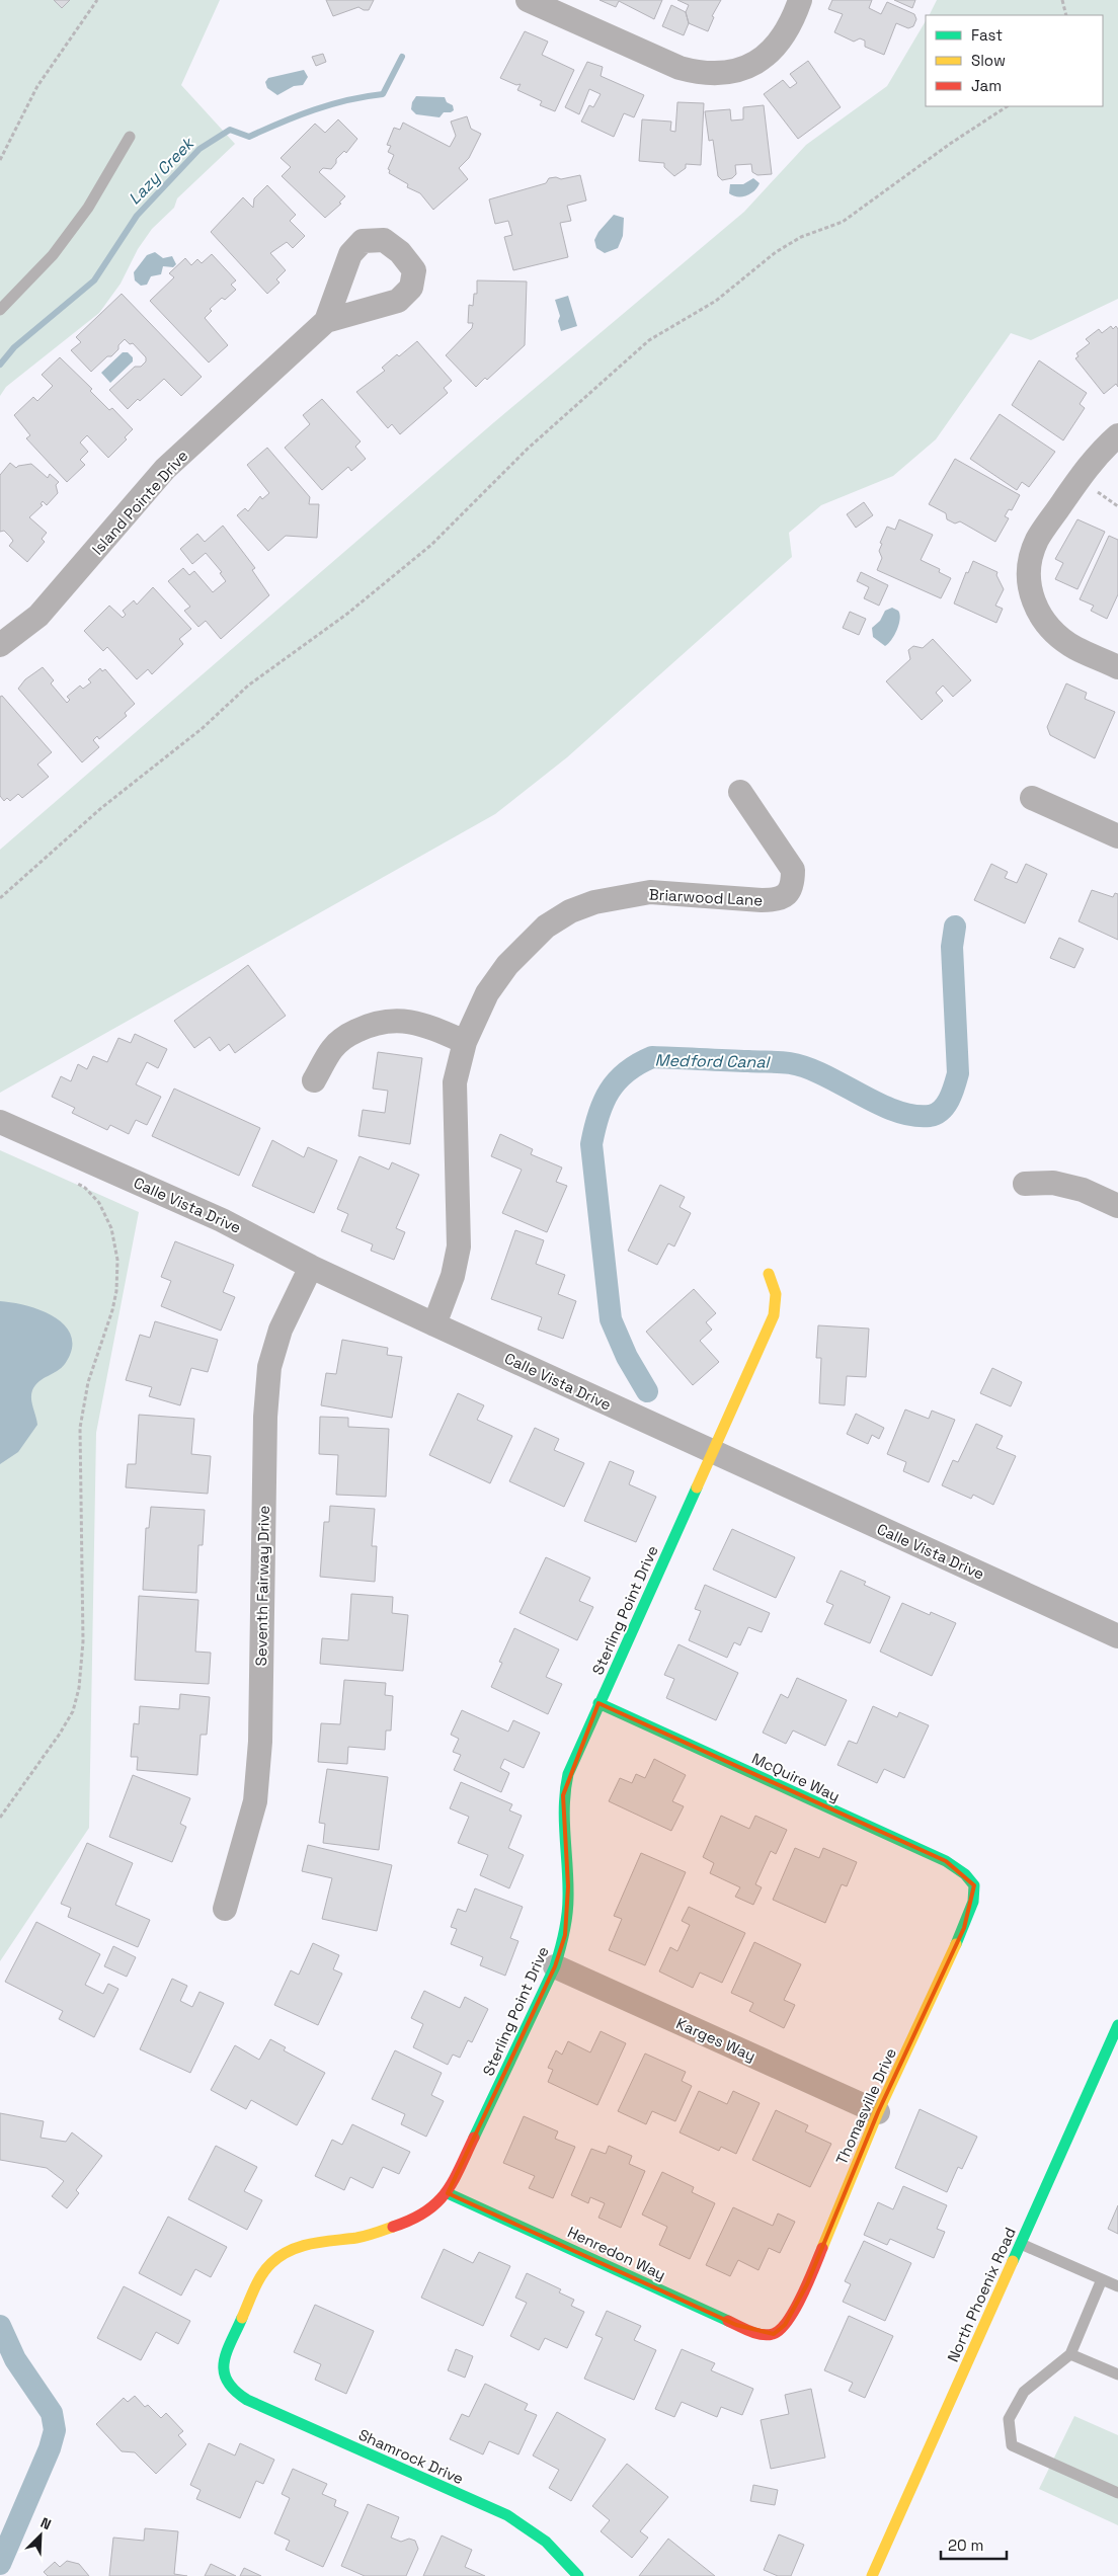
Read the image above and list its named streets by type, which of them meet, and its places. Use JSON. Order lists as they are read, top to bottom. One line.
{"streets":{"street":["Island Pointe Drive","Briarwood Lane","Calle Vista Drive","Seventh Fairway Drive","Sterling Point Drive","McQuire Way","Karges Way","Thomasville Drive","Henredon Way","North Phoenix Road","Shamrock Drive"]},"crossings":[["Briarwood Lane","Calle Vista Drive"],["Calle Vista Drive","Seventh Fairway Drive"],["Calle Vista Drive","Sterling Point Drive"],["Sterling Point Drive","McQuire Way"],["Sterling Point Drive","Karges Way"],["Sterling Point Drive","Henredon Way"],["Sterling Point Drive","Shamrock Drive"],["McQuire Way","Thomasville Drive"],["Karges Way","Thomasville Drive"],["Thomasville Drive","Henredon Way"]],"water":["Lazy Creek","Medford Canal"],"legend":["Fast","Slow","Jam"],"scale_bar":"20 m","north":"top right"}
